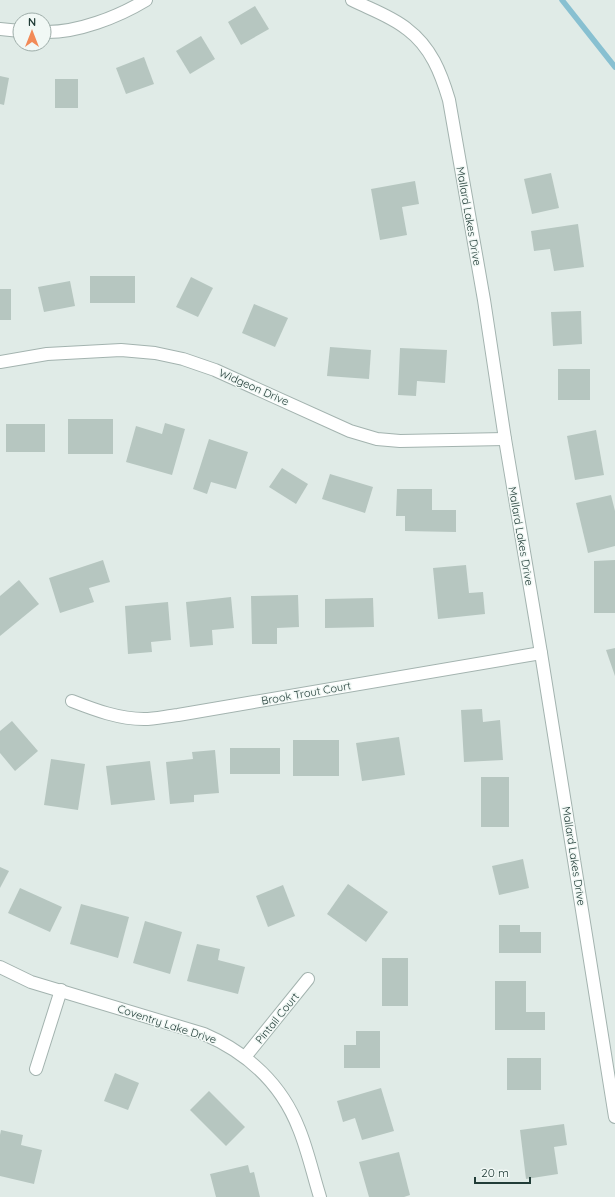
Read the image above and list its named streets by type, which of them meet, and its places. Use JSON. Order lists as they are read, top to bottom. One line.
{"streets":{"street":["Mallard Lakes Drive","Widgeon Drive","Brook Trout Court","Pintail Court","Coventry Lake Drive"]},"crossings":[["Mallard Lakes Drive","Widgeon Drive"],["Mallard Lakes Drive","Brook Trout Court"],["Pintail Court","Coventry Lake Drive"]],"scale_bar":"20 m","north":"top"}
